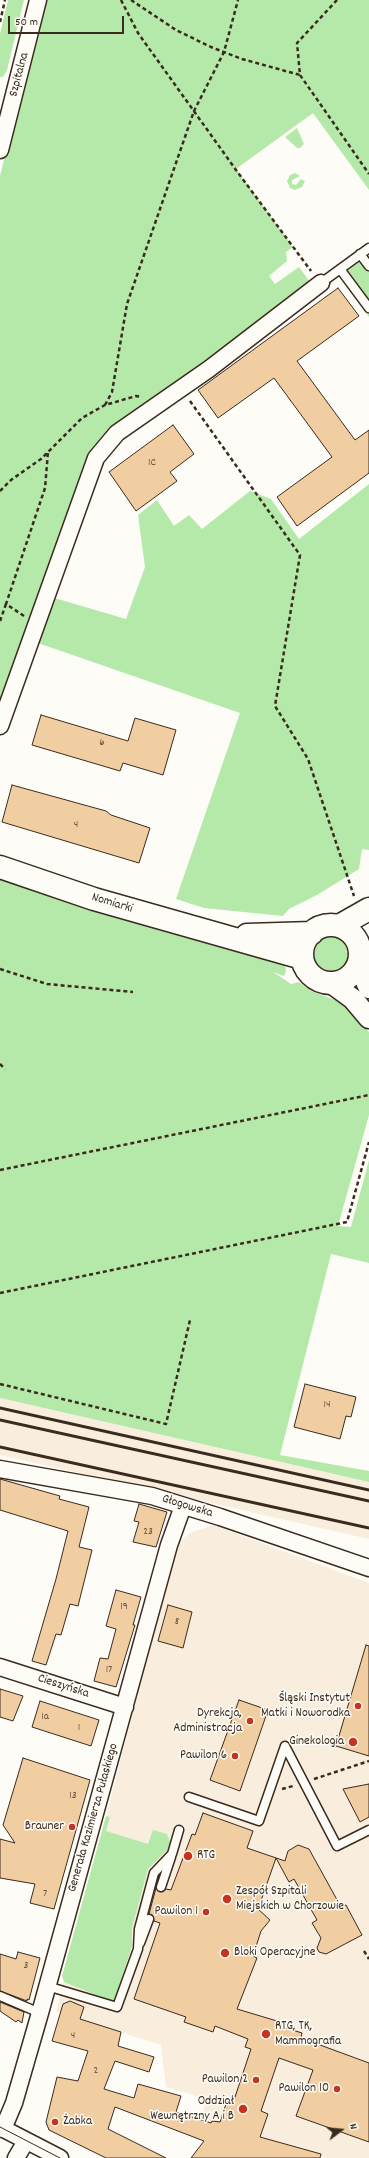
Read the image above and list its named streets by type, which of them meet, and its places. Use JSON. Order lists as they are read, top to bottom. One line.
{"streets":{"main road":["Nomiarki"],"street":["Szpitalna","Głogowska","Cieszyńska","Generała Kazimierza Pułaskiego"]},"crossings":[["Głogowska","Generała Kazimierza Pułaskiego"],["Cieszyńska","Generała Kazimierza Pułaskiego"]],"places":["Śląski Instytut Matki i Noworodka","Dyrekcja, Administracja","Ginekologia","Pawilon 6","Brauner","RTG","Zespół Szpitali Miejskich w Chorzowie","Pawilon 1","Bloki Operacyjne","RTG, TK, Mammografia","Pawilon 2","Pawilon 10","Oddział Wewnętrzny A i B","Żabka"],"house_numbers":["1C","6","4","14","23","19","8","17","1a","1","13","7","3","4","2"],"scale_bar":"50 m","north":"right"}
